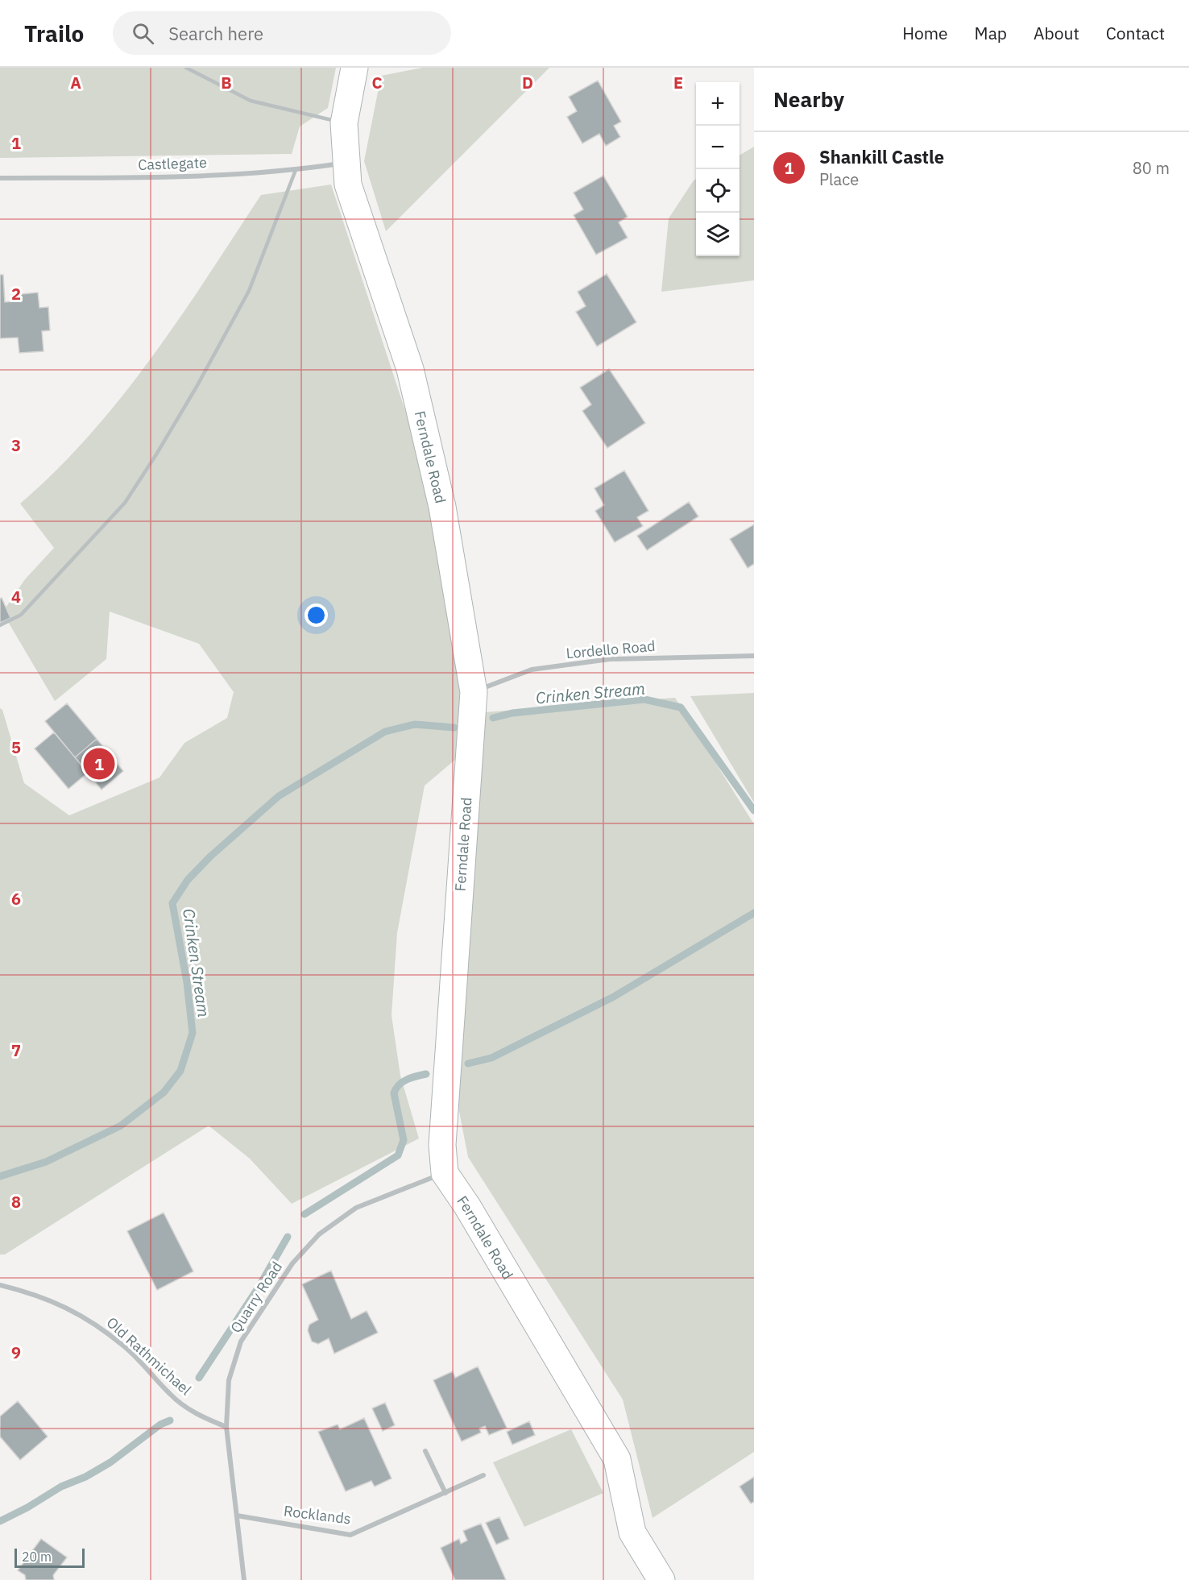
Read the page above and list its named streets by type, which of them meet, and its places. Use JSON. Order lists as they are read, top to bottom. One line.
{"streets":{"street":["Castlegate","Ferndale Road","Lordello Road","Quarry Road","Old Rathmichael","Rocklands"]},"crossings":[["Castlegate","Ferndale Road"],["Ferndale Road","Lordello Road"],["Ferndale Road","Quarry Road"],["Quarry Road","Old Rathmichael"],["Quarry Road","Rocklands"]],"water":["Crinken Stream"],"scale_bar":"20 m","page":{"header":"Trailo","search":"Search here","nav":["Home","Map","About","Contact"],"heading":"Nearby","map_buttons":["+","−"],"list":[{"mark":"1","name":"Shankill Castle","note":"Place","value":"80 m"}],"pins":"1","scale":"20 m"},"grid":{"columns":["A","B","C","D","E"],"rows":["1","2","3","4","5","6","7","8","9"]}}
